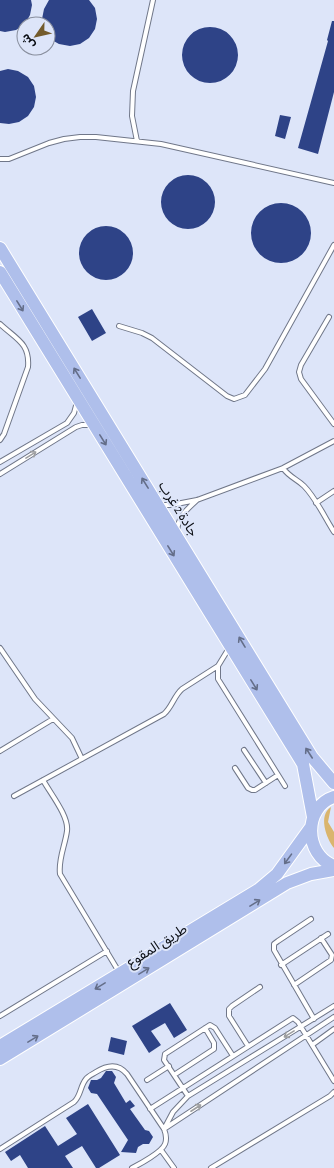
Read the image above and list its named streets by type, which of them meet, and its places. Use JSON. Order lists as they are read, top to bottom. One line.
{"streets":{"main road":["جادة 2 غرب","طريق المقوع"]},"crossings":[["جادة 2 غرب","طريق المقوع"]],"north":"bottom left"}
